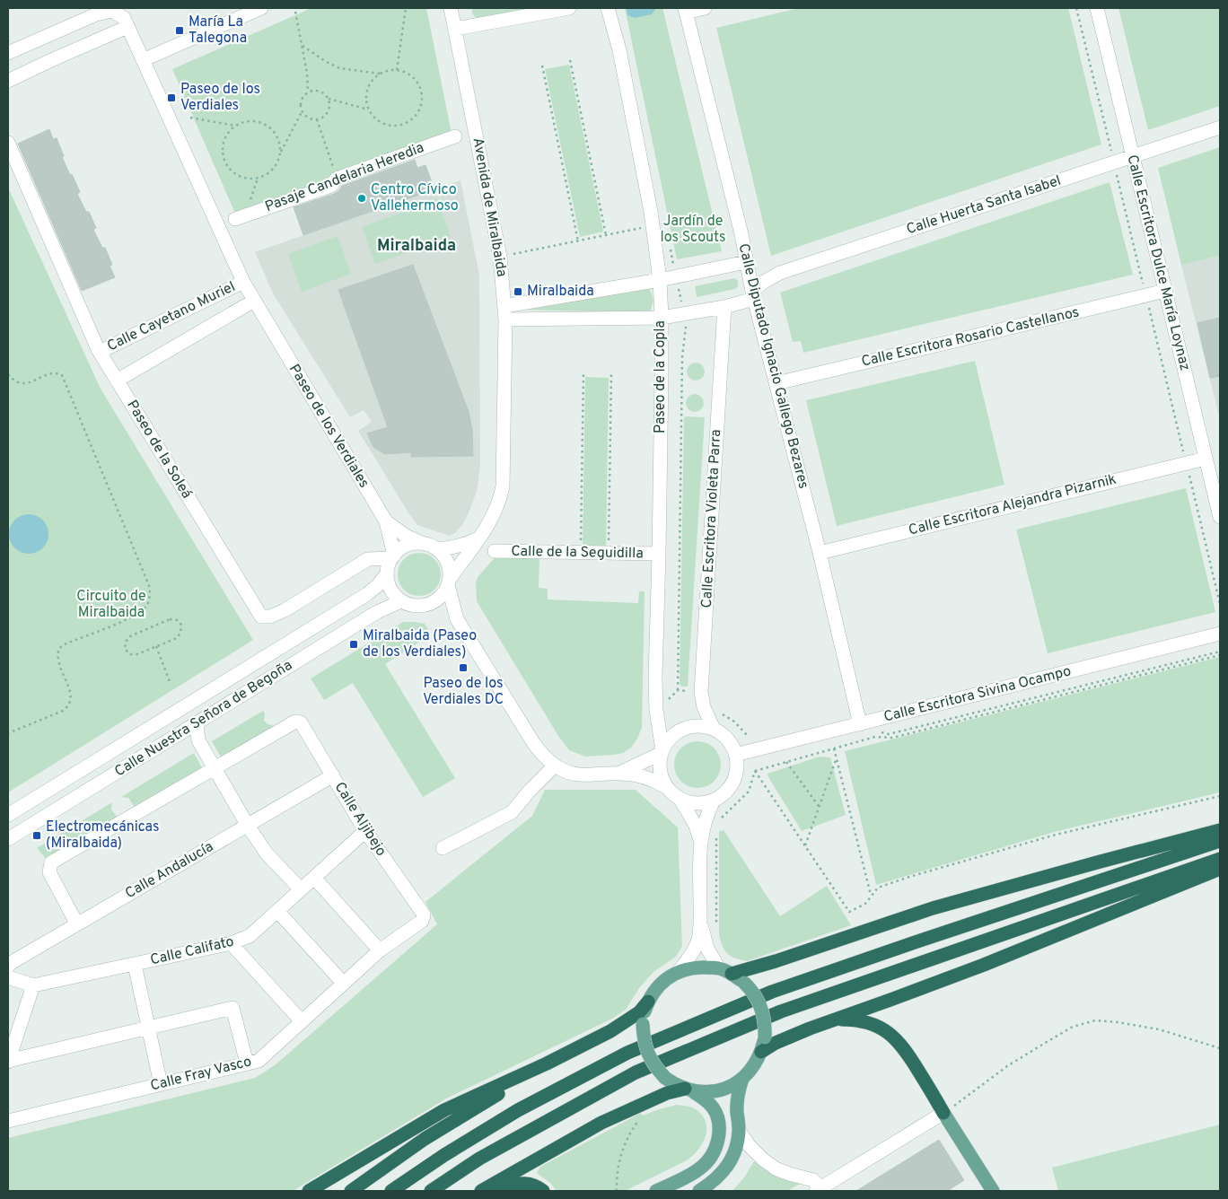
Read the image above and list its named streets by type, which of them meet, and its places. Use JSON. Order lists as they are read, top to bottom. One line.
{"streets":{"street":["Pasaje Candelaria Heredia","Calle Huerta Santa Isabel","Avenida de Miralbaida","Calle Escritora Dulce María Loynaz","Calle Cayetano Muriel","Calle Escritora Rosario Castellanos","Calle Diputado Ignacio Gallego Bezares","Paseo de la Copla","Paseo de los Verdiales","Paseo de la Soleá","Calle Escritora Alejandra Pizarnik","Calle Escritora Violeta Parra","Calle de la Seguidilla","Calle Escritora Sivina Ocampo","Calle Nuestra Señora de Begoña","Calle Aljibejo","Calle Andalucía","Calle Califato","Calle Fray Vasco"]},"crossings":[["Calle Huerta Santa Isabel","Avenida de Miralbaida"],["Calle Huerta Santa Isabel","Calle Escritora Dulce María Loynaz"],["Calle Huerta Santa Isabel","Calle Diputado Ignacio Gallego Bezares"],["Calle Huerta Santa Isabel","Paseo de la Copla"],["Calle Huerta Santa Isabel","Calle Escritora Violeta Parra"],["Avenida de Miralbaida","Paseo de los Verdiales"],["Avenida de Miralbaida","Paseo de la Soleá"],["Avenida de Miralbaida","Calle Nuestra Señora de Begoña"],["Calle Escritora Dulce María Loynaz","Calle Escritora Rosario Castellanos"],["Calle Escritora Dulce María Loynaz","Calle Escritora Alejandra Pizarnik"],["Calle Cayetano Muriel","Paseo de los Verdiales"],["Calle Cayetano Muriel","Paseo de la Soleá"],["Calle Escritora Rosario Castellanos","Calle Diputado Ignacio Gallego Bezares"],["Calle Diputado Ignacio Gallego Bezares","Calle Escritora Alejandra Pizarnik"],["Calle Diputado Ignacio Gallego Bezares","Calle Escritora Sivina Ocampo"],["Paseo de la Copla","Calle Escritora Violeta Parra"],["Paseo de la Copla","Calle de la Seguidilla"],["Paseo de la Copla","Calle Escritora Sivina Ocampo"],["Paseo de los Verdiales","Paseo de la Soleá"],["Paseo de los Verdiales","Calle Nuestra Señora de Begoña"],["Paseo de la Soleá","Calle Nuestra Señora de Begoña"],["Calle Escritora Violeta Parra","Calle Escritora Sivina Ocampo"],["Calle Aljibejo","Calle Andalucía"],["Calle Aljibejo","Calle Califato"],["Calle Aljibejo","Calle Fray Vasco"]],"districts":["Miralbaida"],"parks":["Jardín de los Scouts","Circuito de Miralbaida"],"places":{"transit":["María La Talegona","Paseo de los Verdiales","Miralbaida","Miralbaida (Paseo de los Verdiales)","Paseo de los Verdiales DC","Electromecánicas (Miralbaida)"],"other":["Centro Cívico Vallehermoso"]}}
